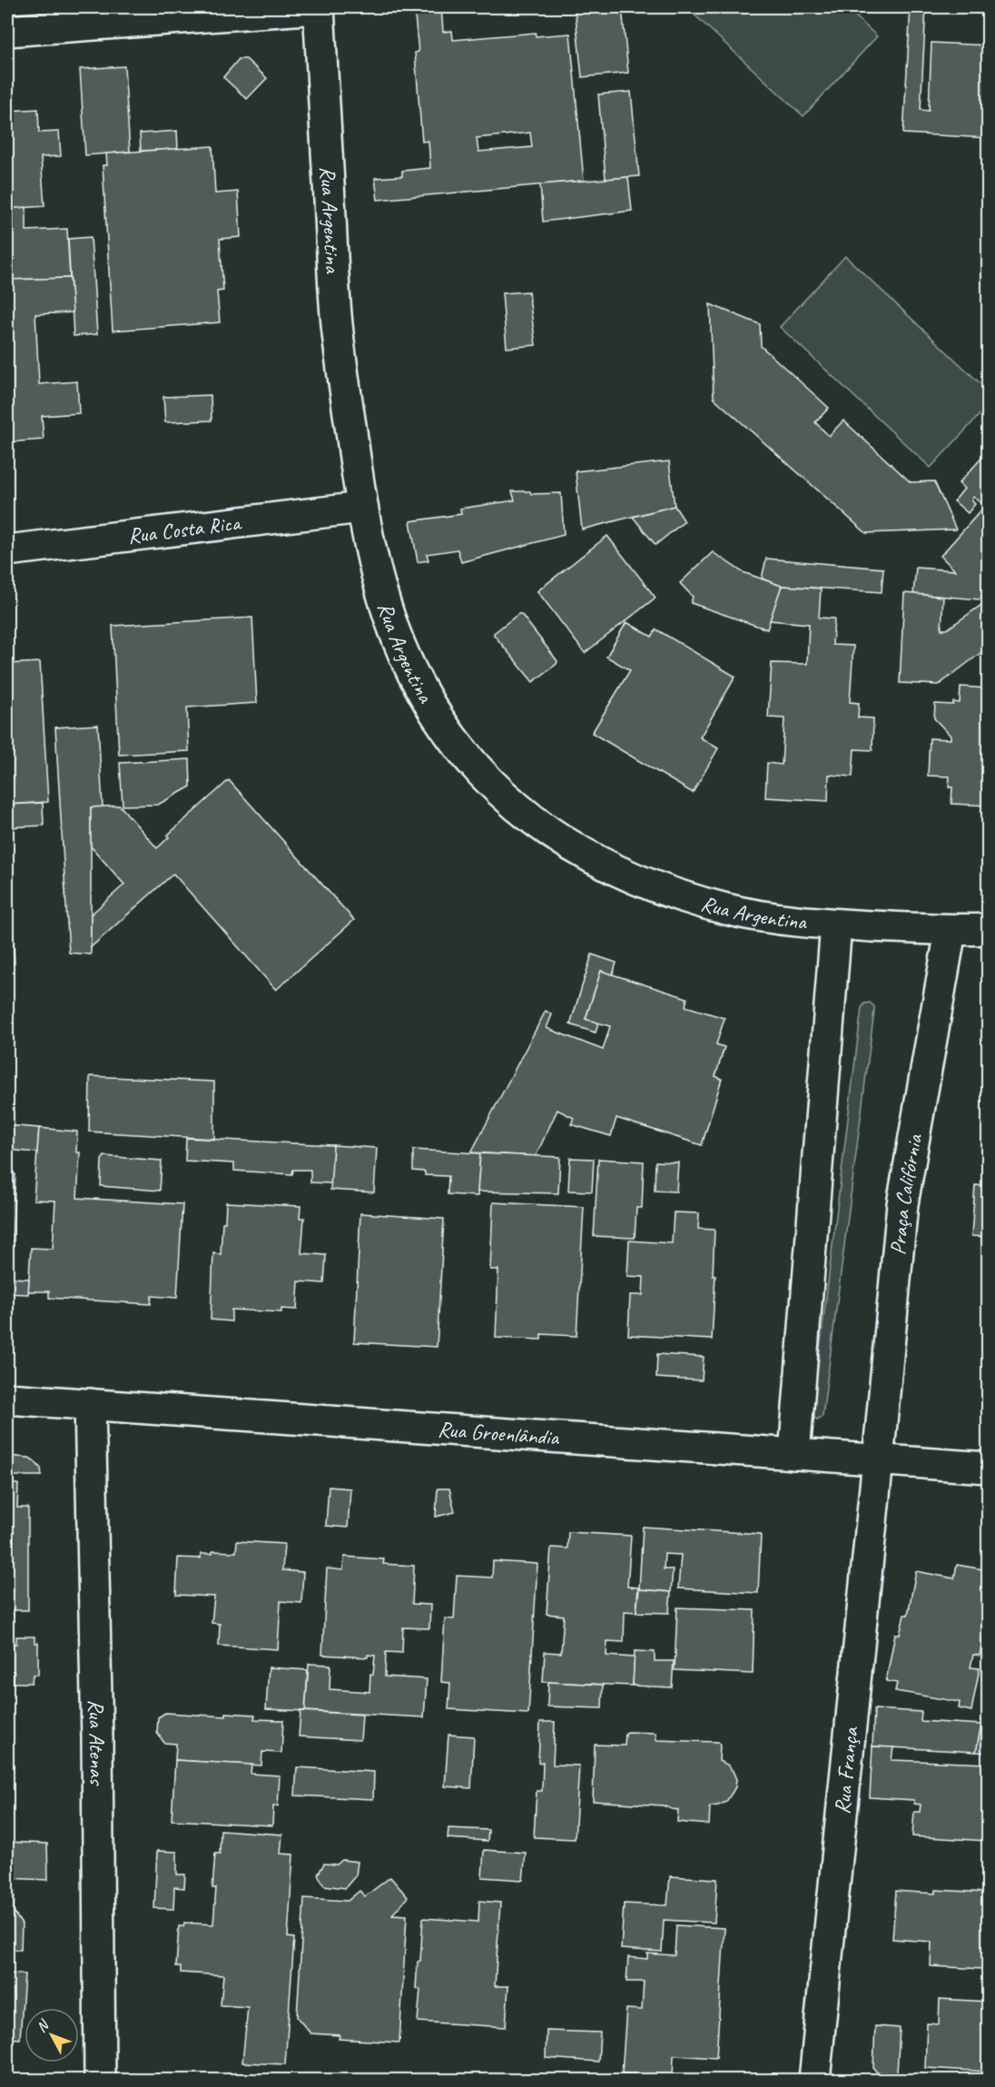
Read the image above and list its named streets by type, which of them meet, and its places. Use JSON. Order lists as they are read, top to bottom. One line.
{"streets":{"street":["Rua Argentina","Rua Costa Rica","Praça Califórnia","Rua Groenlândia","Rua Atenas","Rua França"]},"crossings":[["Rua Argentina","Rua Costa Rica"],["Rua Argentina","Praça Califórnia"],["Praça Califórnia","Rua Groenlândia"],["Praça Califórnia","Rua França"],["Rua Groenlândia","Rua Atenas"],["Rua Groenlândia","Rua França"]],"north":"top left"}
